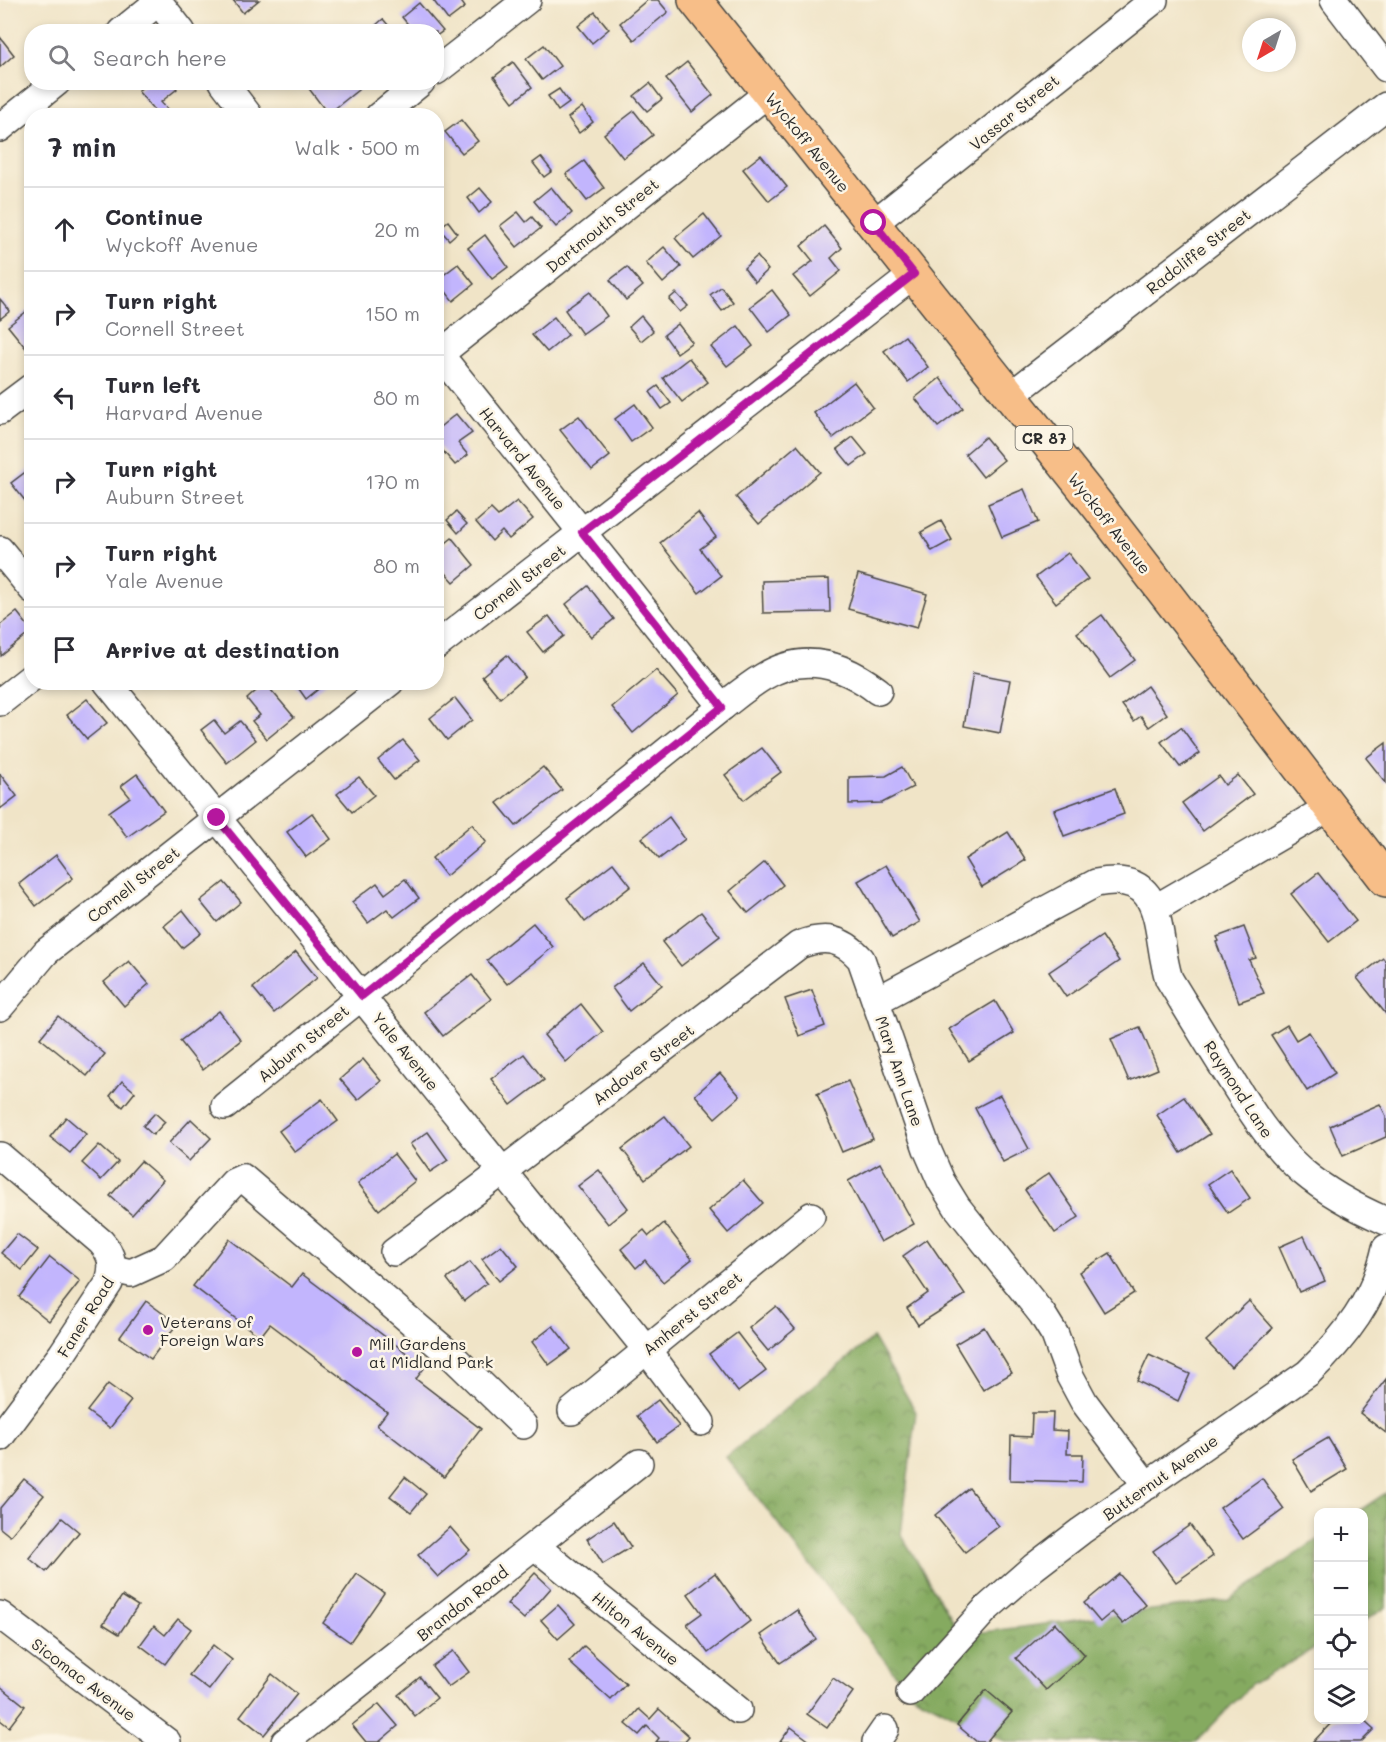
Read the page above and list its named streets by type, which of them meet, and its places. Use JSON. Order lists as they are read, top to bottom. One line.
{"streets":{"main road":["Wyckoff Avenue","CR 87"],"street":["Vassar Street","Dartmouth Street","Radcliffe Street","Harvard Avenue","Cornell Street","Auburn Street","Yale Avenue","Andover Street","Mary Ann Lane","Raymond Lane","Amherst Street","Faner Road","Butternut Avenue","Brandon Road","Hilton Avenue","Sicomac Avenue"]},"crossings":[["Vassar Street","Wyckoff Avenue"],["Wyckoff Avenue","Dartmouth Street"],["Wyckoff Avenue","Radcliffe Street"],["Wyckoff Avenue","Cornell Street"],["Harvard Avenue","Cornell Street"],["Harvard Avenue","Auburn Street"],["Cornell Street","Yale Avenue"],["Auburn Street","Yale Avenue"],["Yale Avenue","Andover Street"],["Yale Avenue","Amherst Street"],["Andover Street","Mary Ann Lane"],["Mary Ann Lane","Raymond Lane"],["Mary Ann Lane","Butternut Avenue"],["Brandon Road","Hilton Avenue"]],"places":["Veterans of Foreign Wars","Mill Gardens at Midland Park"],"north":"bottom left","page":{"search":"Search here","heading":["7 min","Walk · 500 m"],"list":[["Continue","Wyckoff Avenue","20 m"],["Turn right","Cornell Street","150 m"],["Turn left","Harvard Avenue","80 m"],["Turn right","Auburn Street","170 m"],["Turn right","Yale Avenue","80 m"],"Arrive at destination"],"map_buttons":["+","−"]}}
